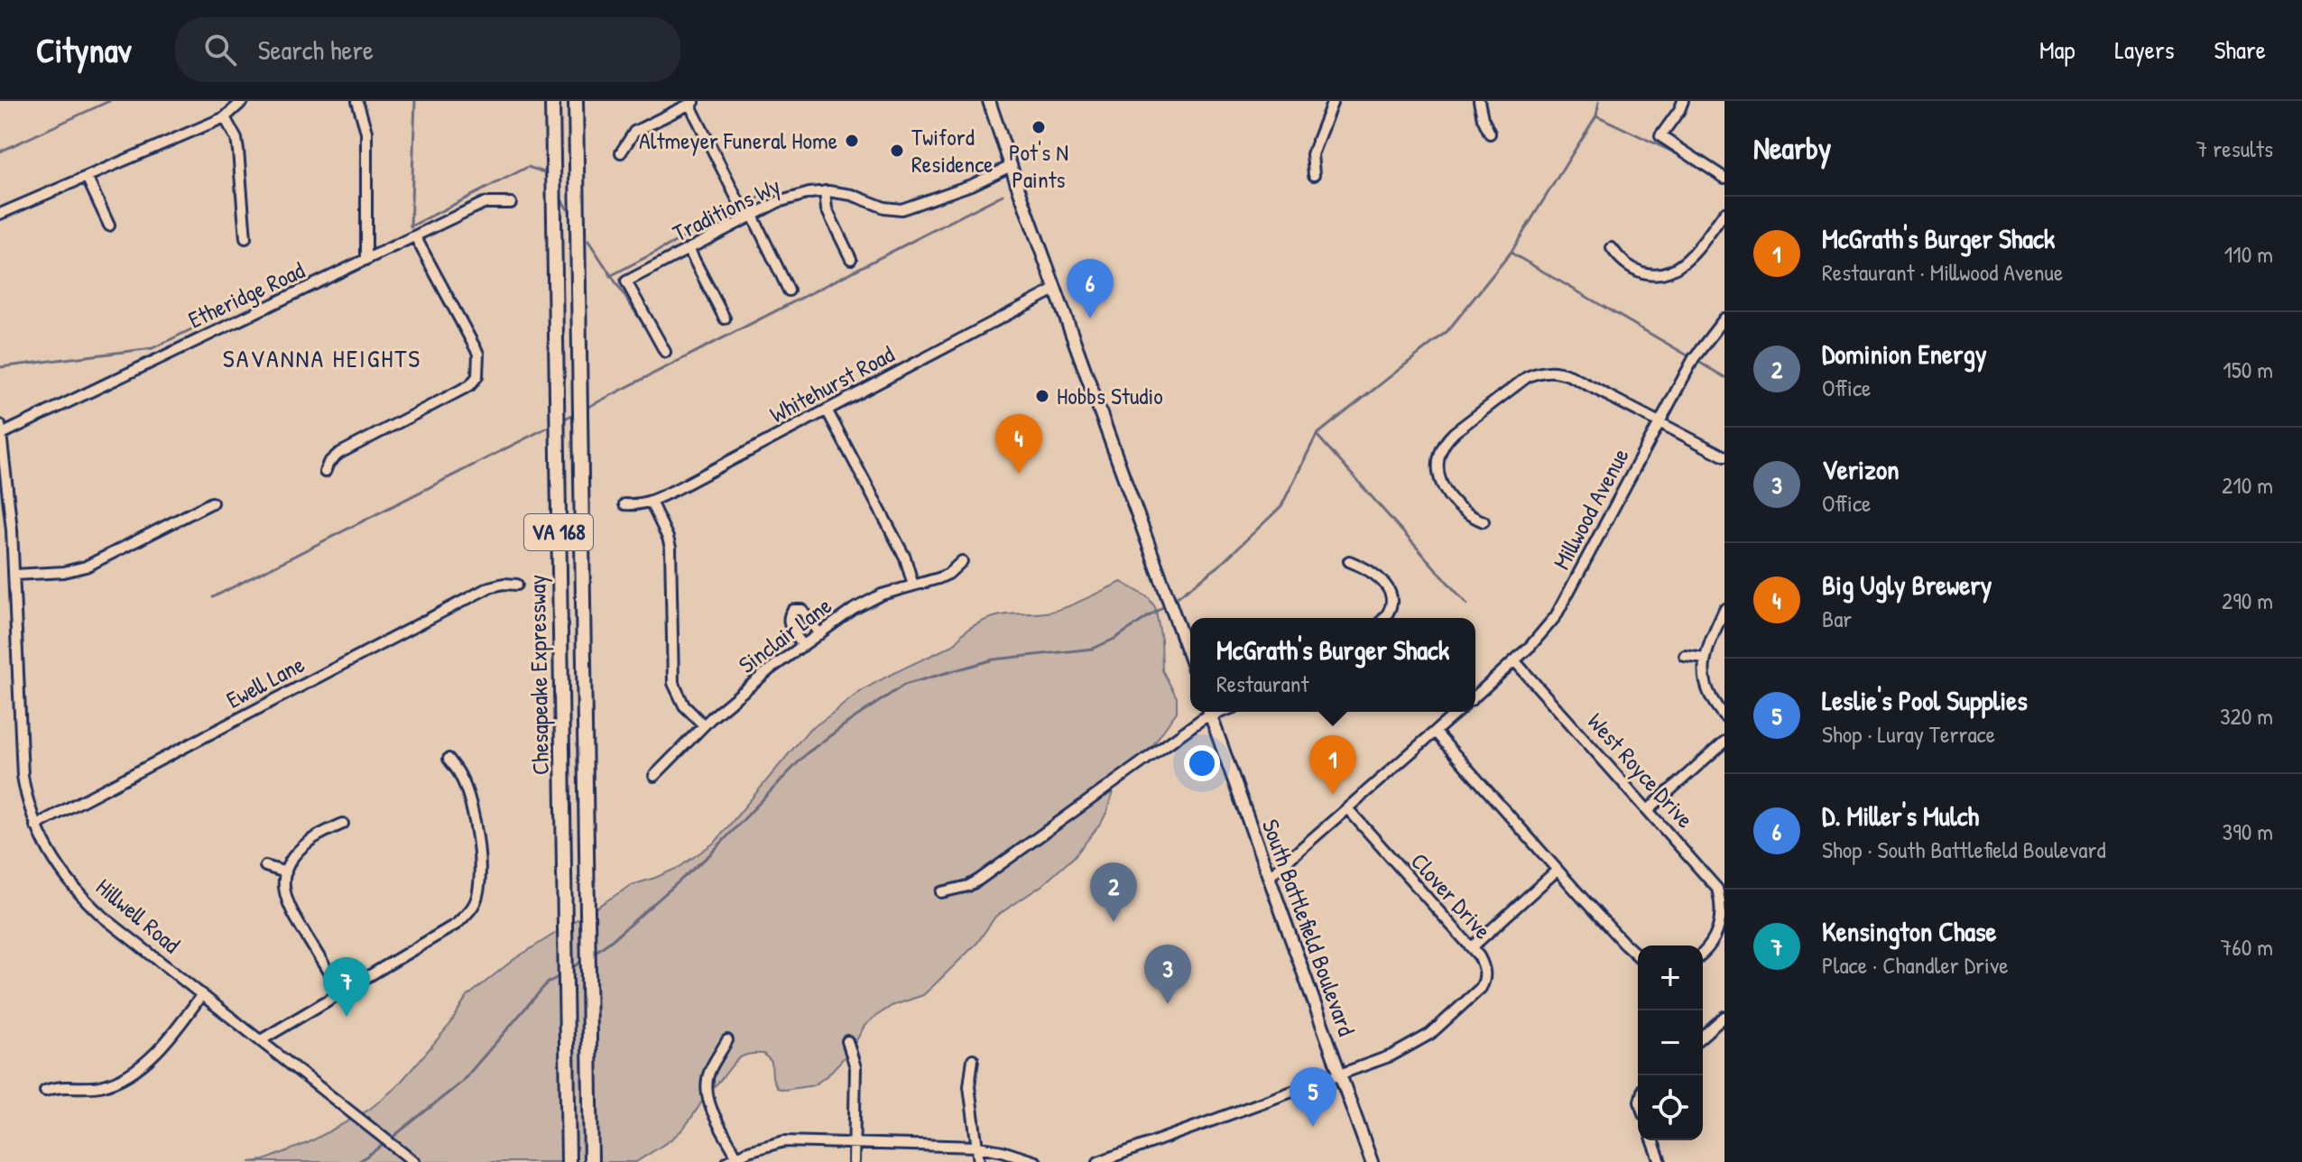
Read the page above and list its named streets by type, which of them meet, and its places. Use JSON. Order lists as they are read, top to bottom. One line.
{"streets":{"highway":["VA 168","Chesapeake Expressway"],"main road":["South Battlefield Boulevard"],"street":["Traditions Wy","Etheridge Road","Whitehurst Road","Millwood Avenue","Sinclair Lane","Ewell Lane","West Royce Drive","Clover Drive","Hillwell Road"]},"crossings":[["Etheridge Road","Hillwell Road"],["Millwood Avenue","West Royce Drive"],["Ewell Lane","Hillwell Road"],["Clover Drive","South Battlefield Boulevard"]],"districts":["SAVANNA HEIGHTS"],"places":["Pot's N Paints","Altmeyer Funeral Home","Twiford Residence","Hobbs Studio"],"page":{"header":"Citynav","search":"Search here","nav":["Map","Layers","Share"],"heading":["Nearby","7 results"],"list":[{"mark":"1","name":"McGrath's Burger Shack","note":"Restaurant · Millwood Avenue","value":"110 m"},{"mark":"2","name":"Dominion Energy","note":"Office","value":"150 m"},{"mark":"3","name":"Verizon","note":"Office","value":"210 m"},{"mark":"4","name":"Big Ugly Brewery","note":"Bar","value":"290 m"},{"mark":"5","name":"Leslie's Pool Supplies","note":"Shop · Luray Terrace","value":"320 m"},{"mark":"6","name":"D. Miller's Mulch","note":"Shop · South Battlefield Boulevard","value":"390 m"},{"mark":"7","name":"Kensington Chase","note":"Place · Chandler Drive","value":"760 m"}],"pins":["6","4","1","2","3","7","5"],"popup":["McGrath's Burger Shack","Restaurant"],"map_buttons":["+","−"]}}
